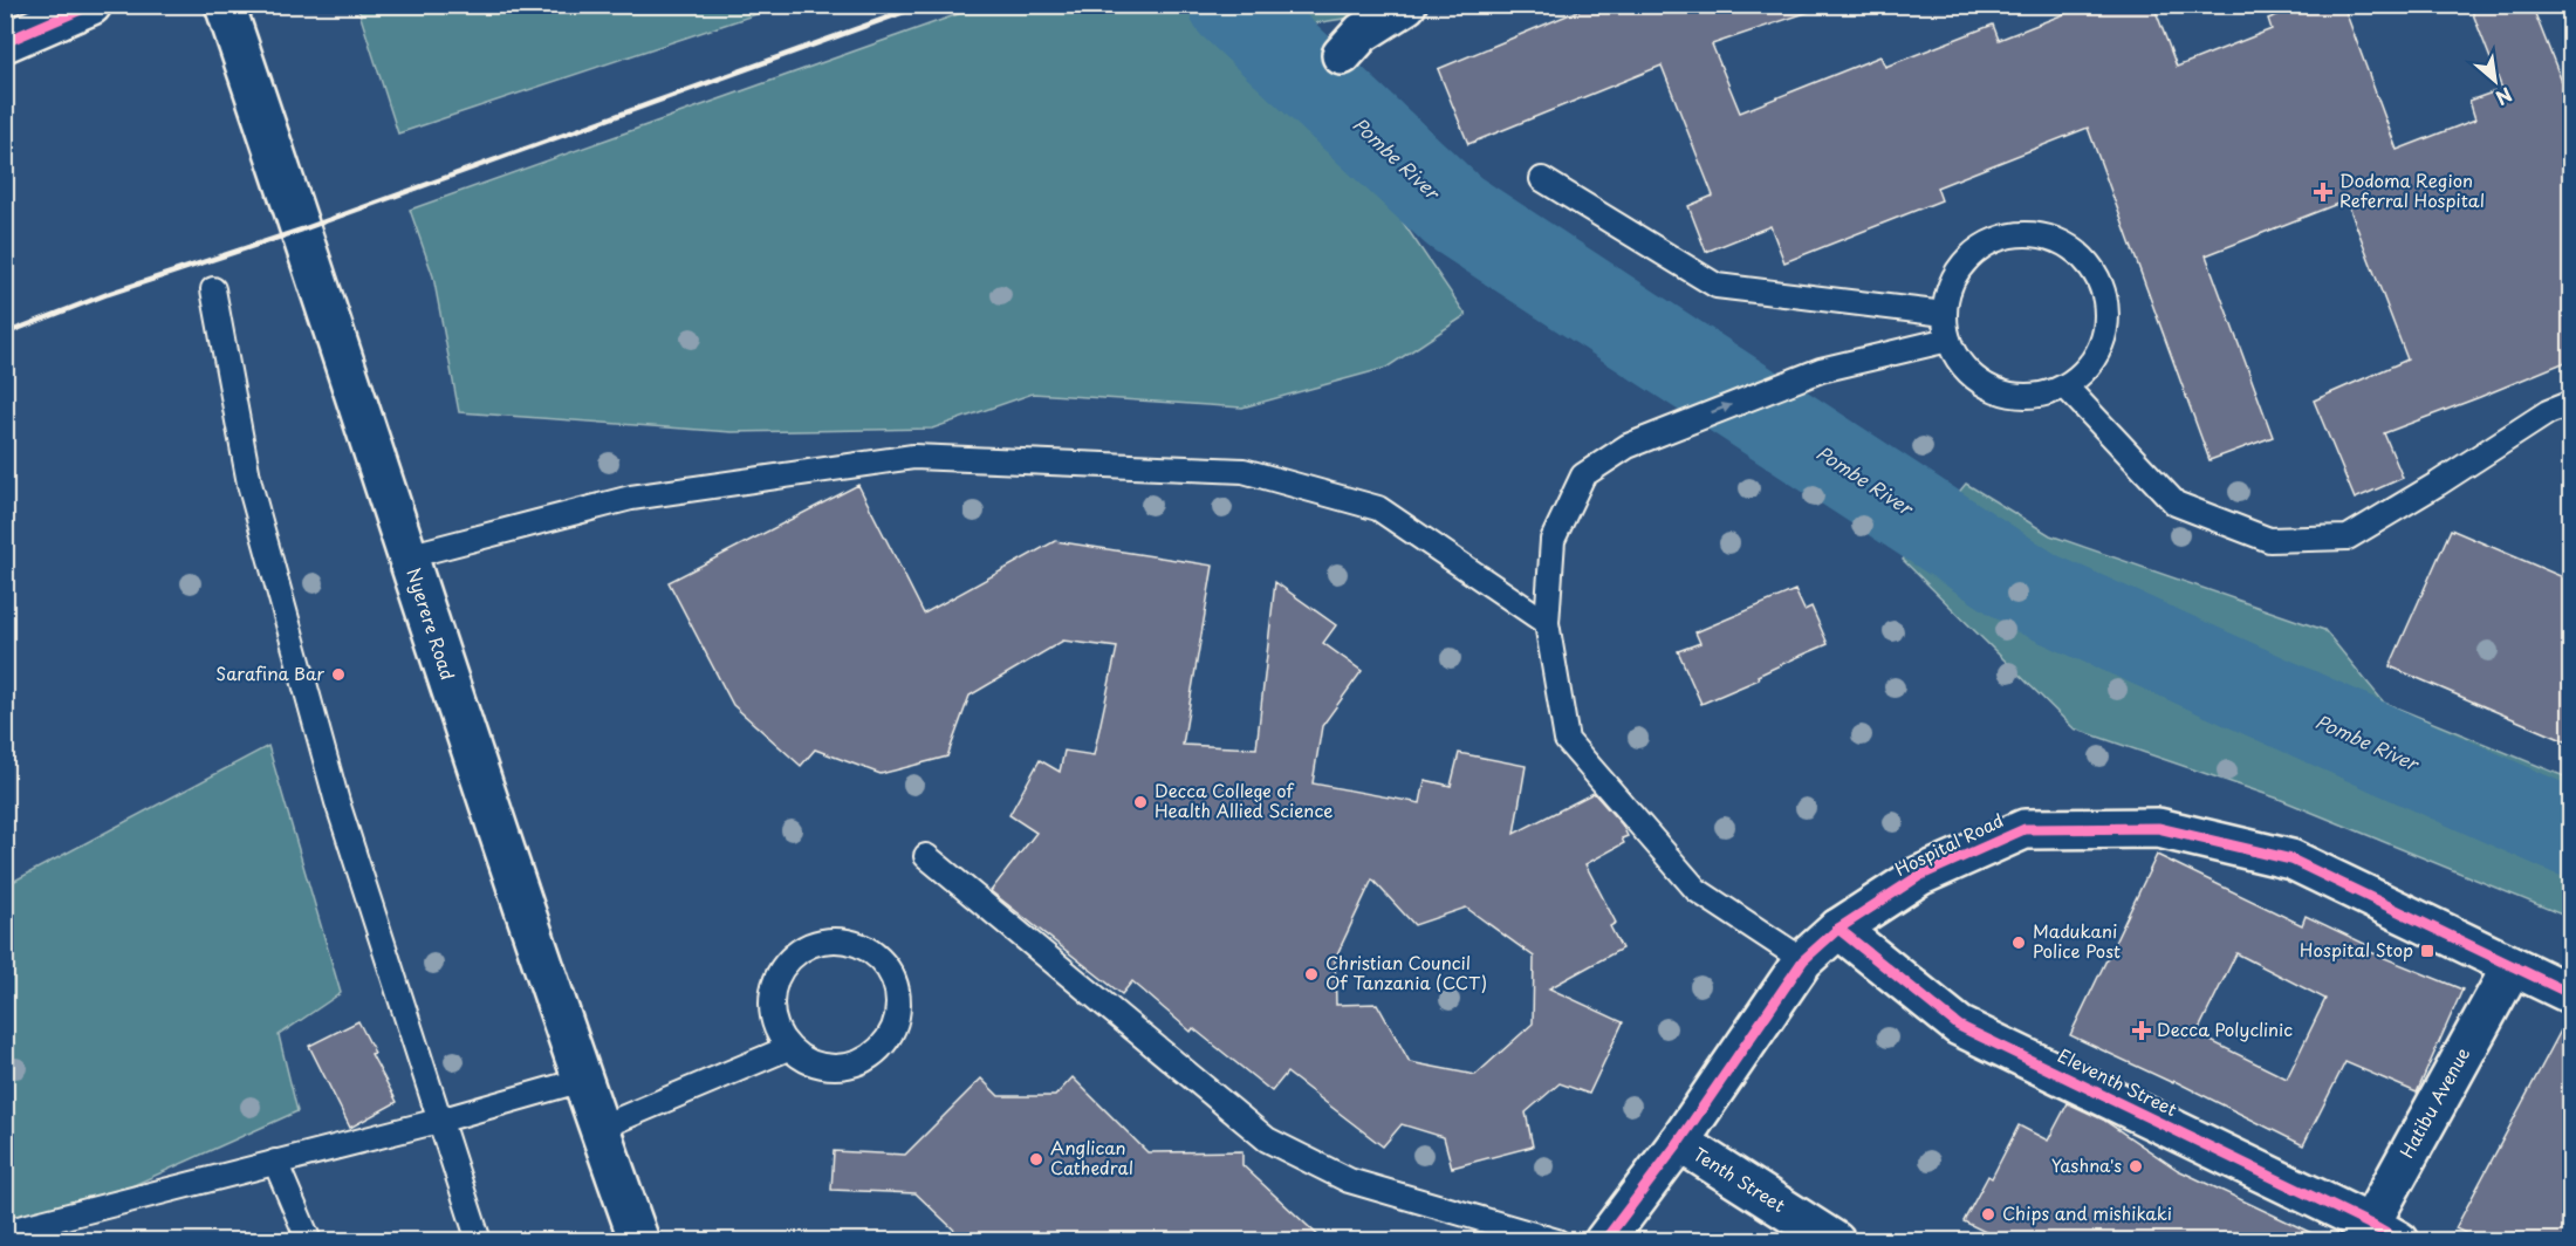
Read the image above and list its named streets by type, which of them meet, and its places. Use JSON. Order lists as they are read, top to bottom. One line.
{"streets":{"street":["Nyerere Road","Hospital Road","Eleventh Street","Hatibu Avenue","Tenth Street"]},"crossings":[["Hospital Road","Eleventh Street"],["Hospital Road","Hatibu Avenue"],["Hospital Road","Tenth Street"],["Eleventh Street","Hatibu Avenue"]],"water":["Pombe River"],"places":{"health":["Dodoma Region Referral Hospital","Decca Polyclinic"],"other":["Sarafina Bar","Decca College of Health Allied Science","Madukani Police Post","Christian Council Of Tanzania (CCT)","Anglican Cathedral","Yashna's","Chips and mishikaki"],"transit":["Hospital Stop"]},"north":"bottom right"}
